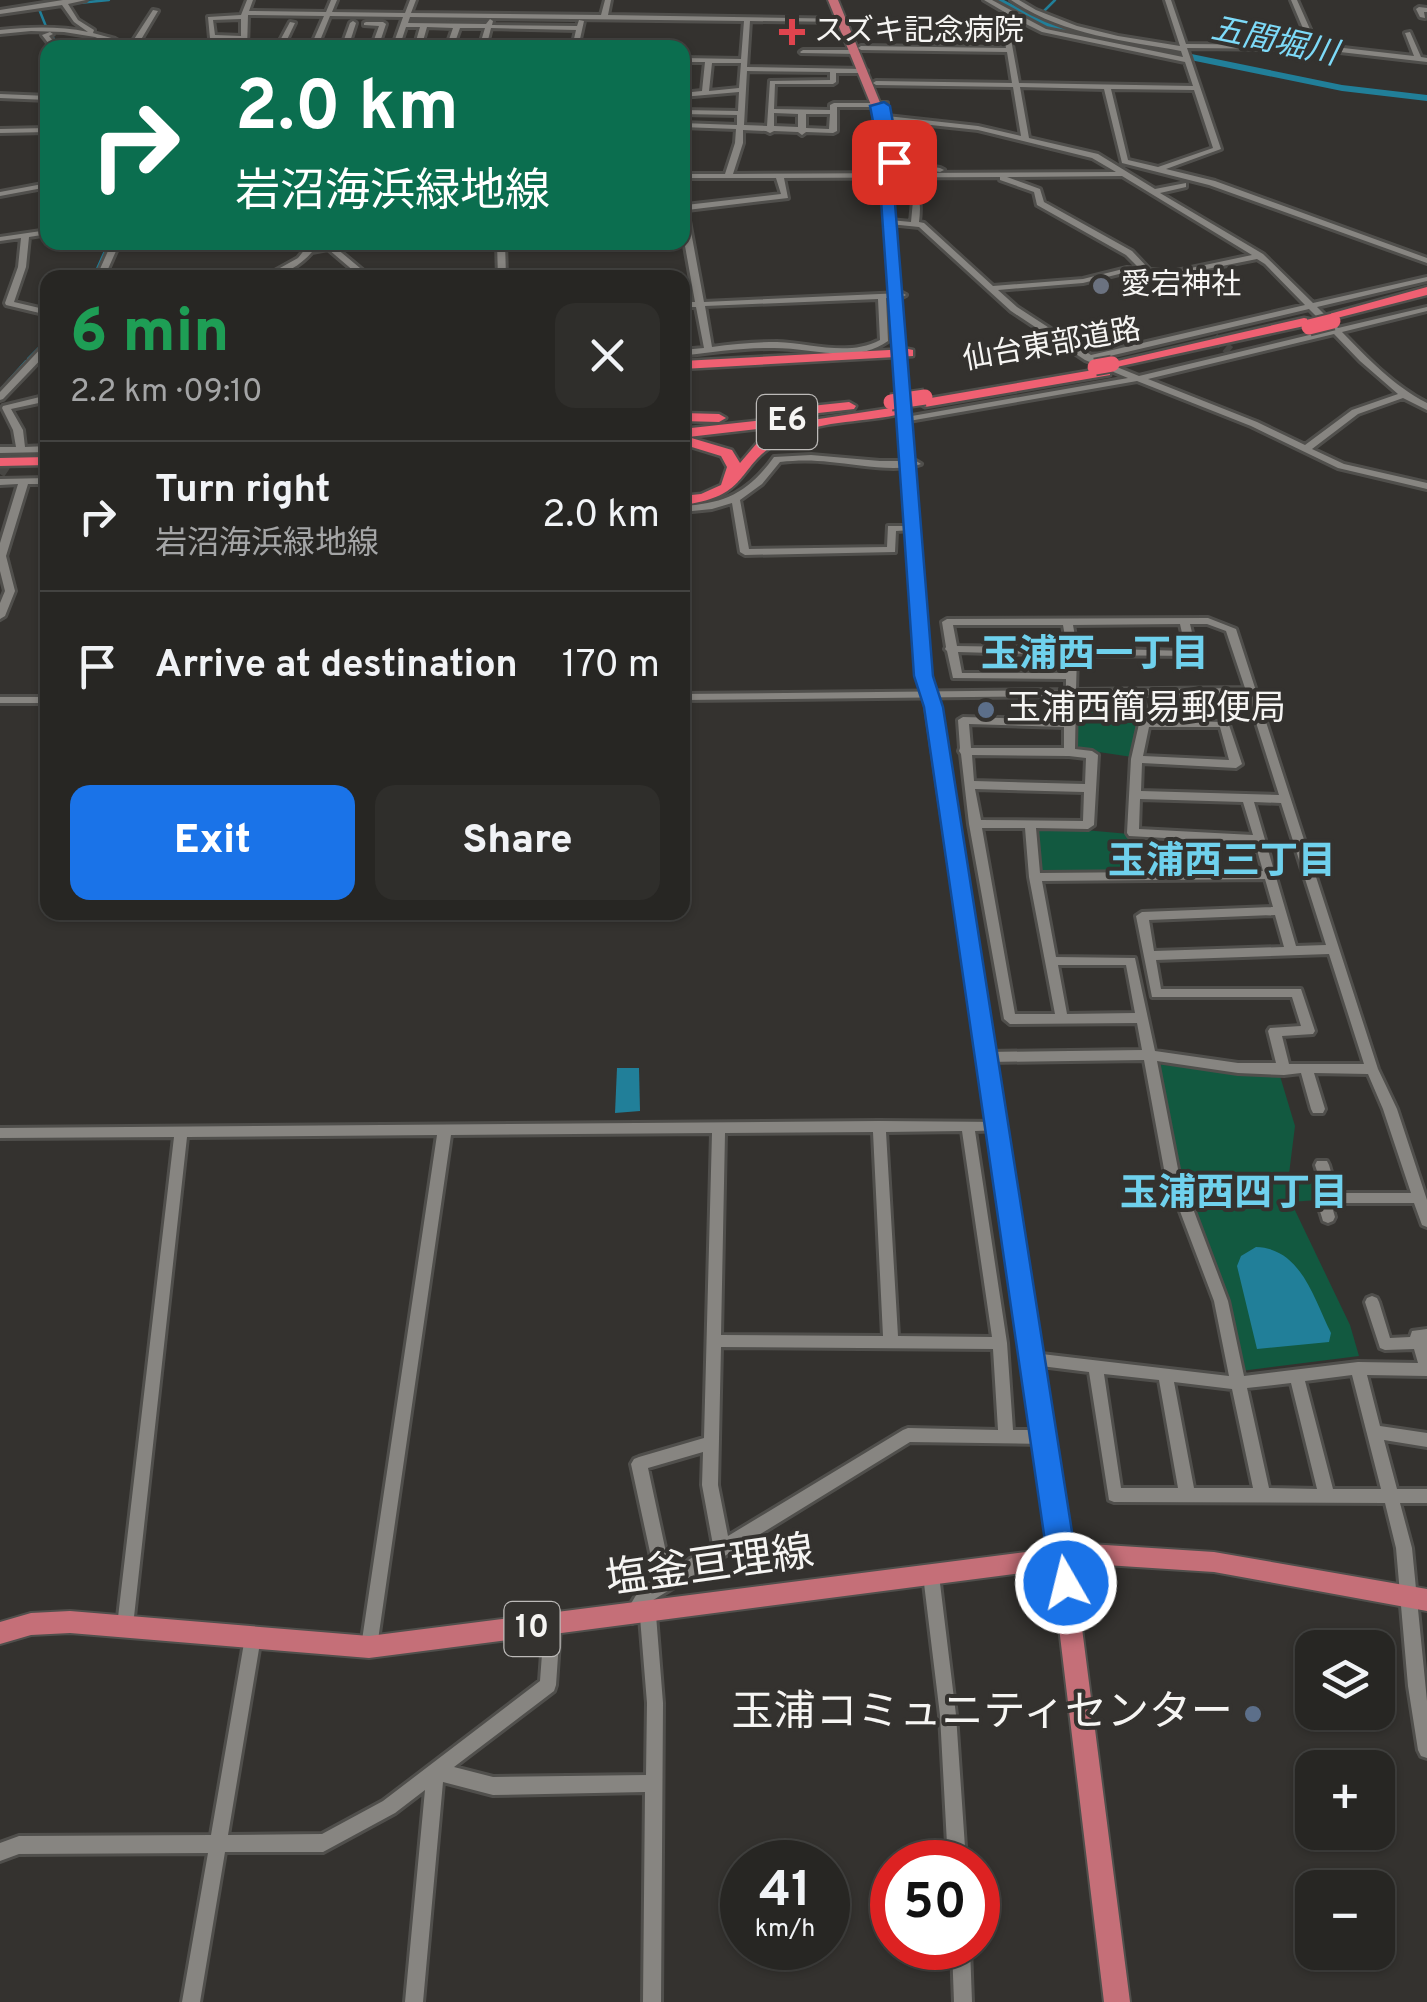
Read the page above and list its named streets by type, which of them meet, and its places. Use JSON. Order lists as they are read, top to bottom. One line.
{"streets":{"highway":["仙台東部道路","E6"],"main road":["塩釜亘理線","10"]},"districts":["玉浦西一丁目","玉浦西三丁目","玉浦西四丁目"],"water":["五間堀川"],"places":{"health":["スズキ記念病院"],"other":["愛宕神社","玉浦西簡易郵便局","玉浦コミュニティセンター"]},"page":{"turn":["2.0 km","岩沼海浜緑地線"],"heading":["6 min","2.2 km · 09:10"],"list":[{"name":"Turn right","note":"岩沼海浜緑地線","value":"2.0 km"},{"name":"Arrive at destination","value":"170 m"}],"buttons":["Exit","Share"],"map_buttons":["+","−"],"speed":"41 km/h","limit":"50"}}
